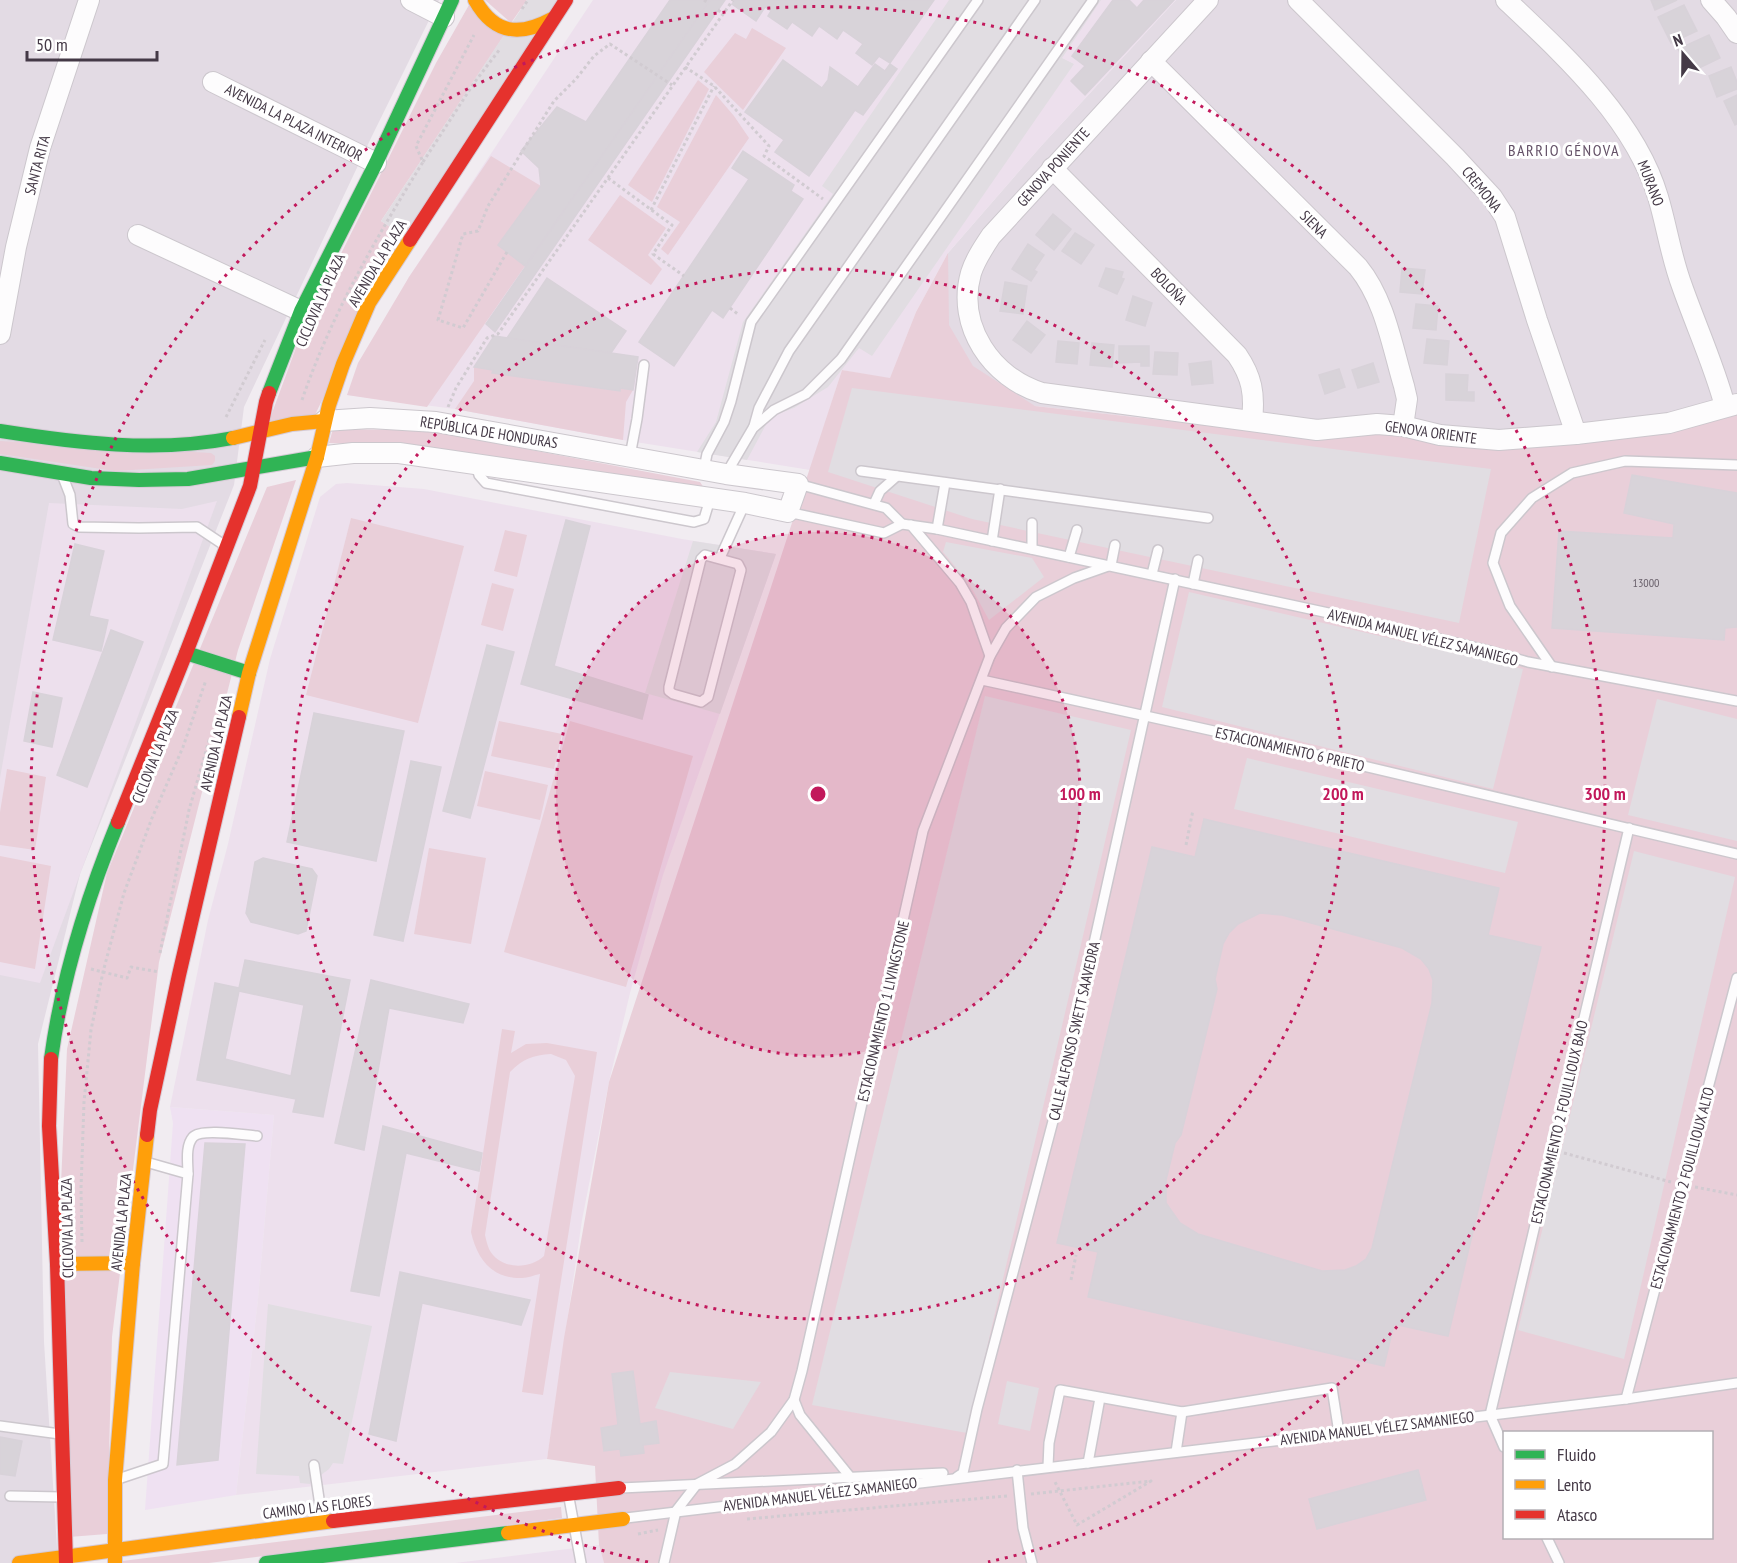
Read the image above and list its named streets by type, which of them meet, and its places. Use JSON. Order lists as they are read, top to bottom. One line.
{"streets":{"main road":["AVENIDA LA PLAZA","REPÚBLICA DE HONDURAS","CAMINO LAS FLORES"],"street":["AVENIDA LA PLAZA INTERIOR","SANTA RITA","GENOVA PONIENTE","MURANO","CREMONA","SIENA","BOLOÑA","GENOVA ORIENTE"],"lane":["AVENIDA MANUEL VÉLEZ SAMANIEGO","ESTACIONAMIENTO 6 PRIETO","ESTACIONAMIENTO 1 LIVINGSTONE","CALLE ALFONSO SWETT SAAVEDRA","ESTACIONAMIENTO 2 FOUILLIOUX BAJO","ESTACIONAMIENTO 2 FOUILLIOUX ALTO"]},"crossings":[["GENOVA PONIENTE","SIENA"],["GENOVA PONIENTE","BOLOÑA"],["GENOVA PONIENTE","GENOVA ORIENTE"],["MURANO","GENOVA ORIENTE"],["CREMONA","GENOVA ORIENTE"],["SIENA","GENOVA ORIENTE"],["AVENIDA LA PLAZA","REPÚBLICA DE HONDURAS"],["AVENIDA LA PLAZA","CAMINO LAS FLORES"],["BOLOÑA","GENOVA ORIENTE"],["AVENIDA MANUEL VÉLEZ SAMANIEGO","ESTACIONAMIENTO 1 LIVINGSTONE"],["AVENIDA MANUEL VÉLEZ SAMANIEGO","CALLE ALFONSO SWETT SAAVEDRA"],["AVENIDA MANUEL VÉLEZ SAMANIEGO","ESTACIONAMIENTO 2 FOUILLIOUX BAJO"],["AVENIDA MANUEL VÉLEZ SAMANIEGO","ESTACIONAMIENTO 2 FOUILLIOUX ALTO"],["AVENIDA MANUEL VÉLEZ SAMANIEGO","CAMINO LAS FLORES"],["ESTACIONAMIENTO 6 PRIETO","ESTACIONAMIENTO 1 LIVINGSTONE"],["ESTACIONAMIENTO 6 PRIETO","CALLE ALFONSO SWETT SAAVEDRA"],["ESTACIONAMIENTO 6 PRIETO","ESTACIONAMIENTO 2 FOUILLIOUX BAJO"]],"districts":["BARRIO GÉNOVA"],"house_numbers":["13000"],"legend":["Fluido","Lento","Atasco"],"scale_bar":"50 m","north":"top","rings":["100 m","200 m","300 m"]}
